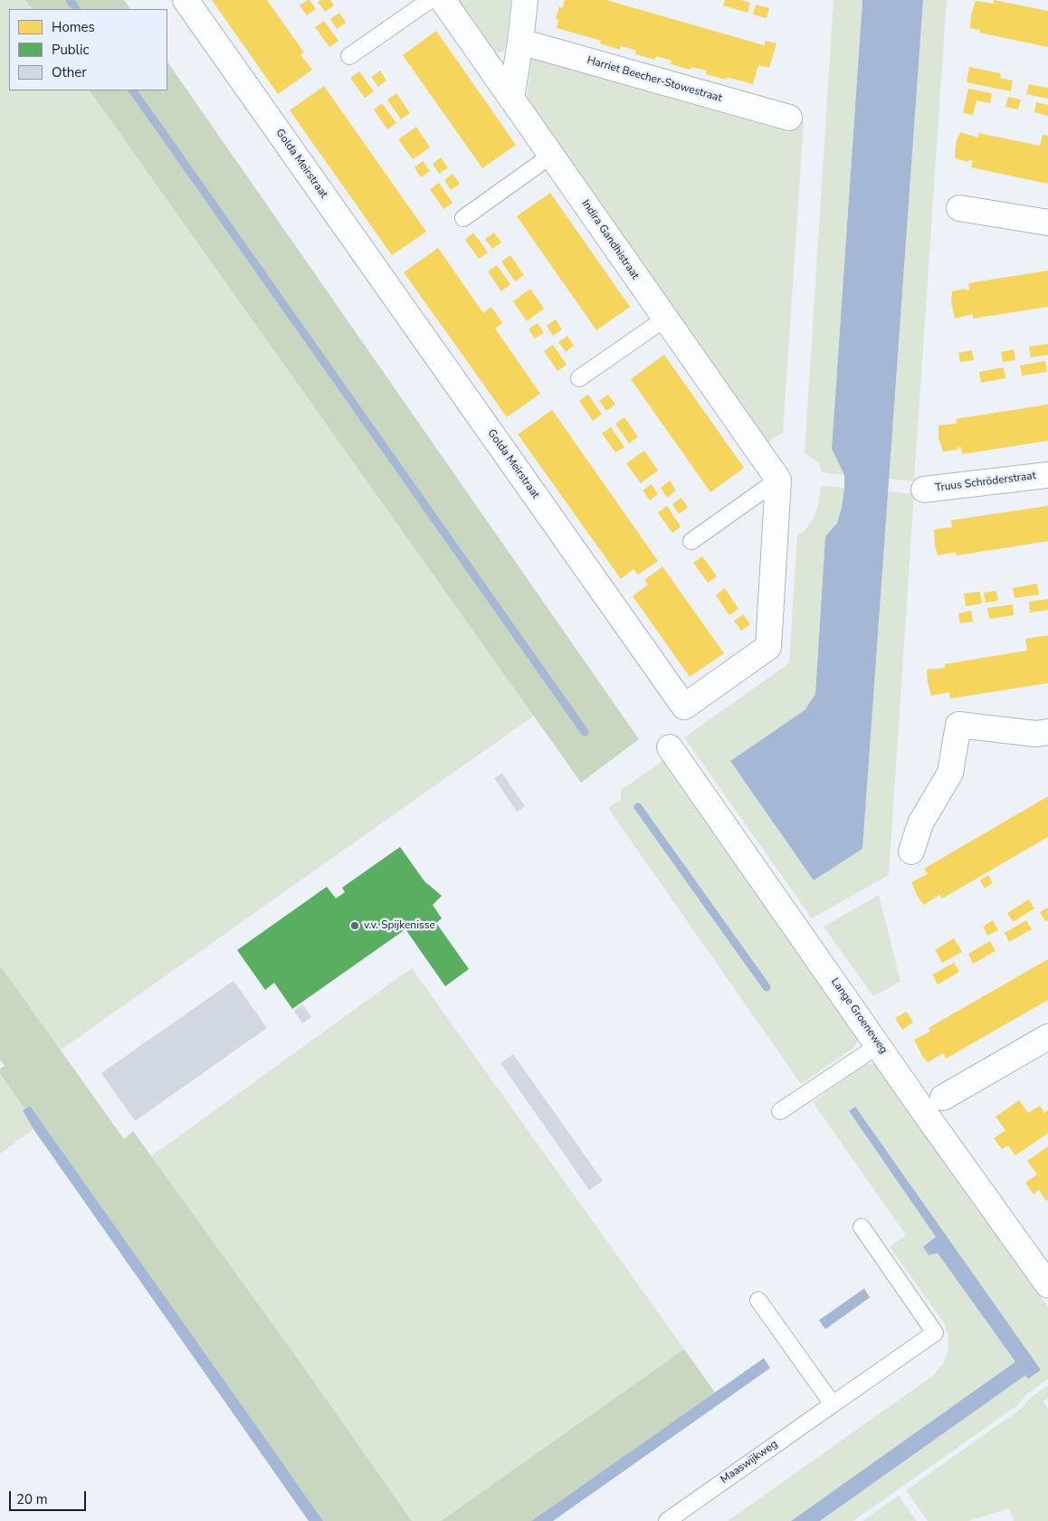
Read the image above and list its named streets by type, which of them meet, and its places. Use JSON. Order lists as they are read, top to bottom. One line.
{"streets":{"street":["Harriet Beecher-Stowestraat","Golda Meirstraat","Indira Gandhistraat","Truus Schröderstraat","Lange Groeneweg"],"lane":["Maaswijkweg"]},"crossings":[["Golda Meirstraat","Indira Gandhistraat"]],"places":["v.v. Spijkenisse"],"legend":["Homes","Public","Other"],"scale_bar":"20 m"}
